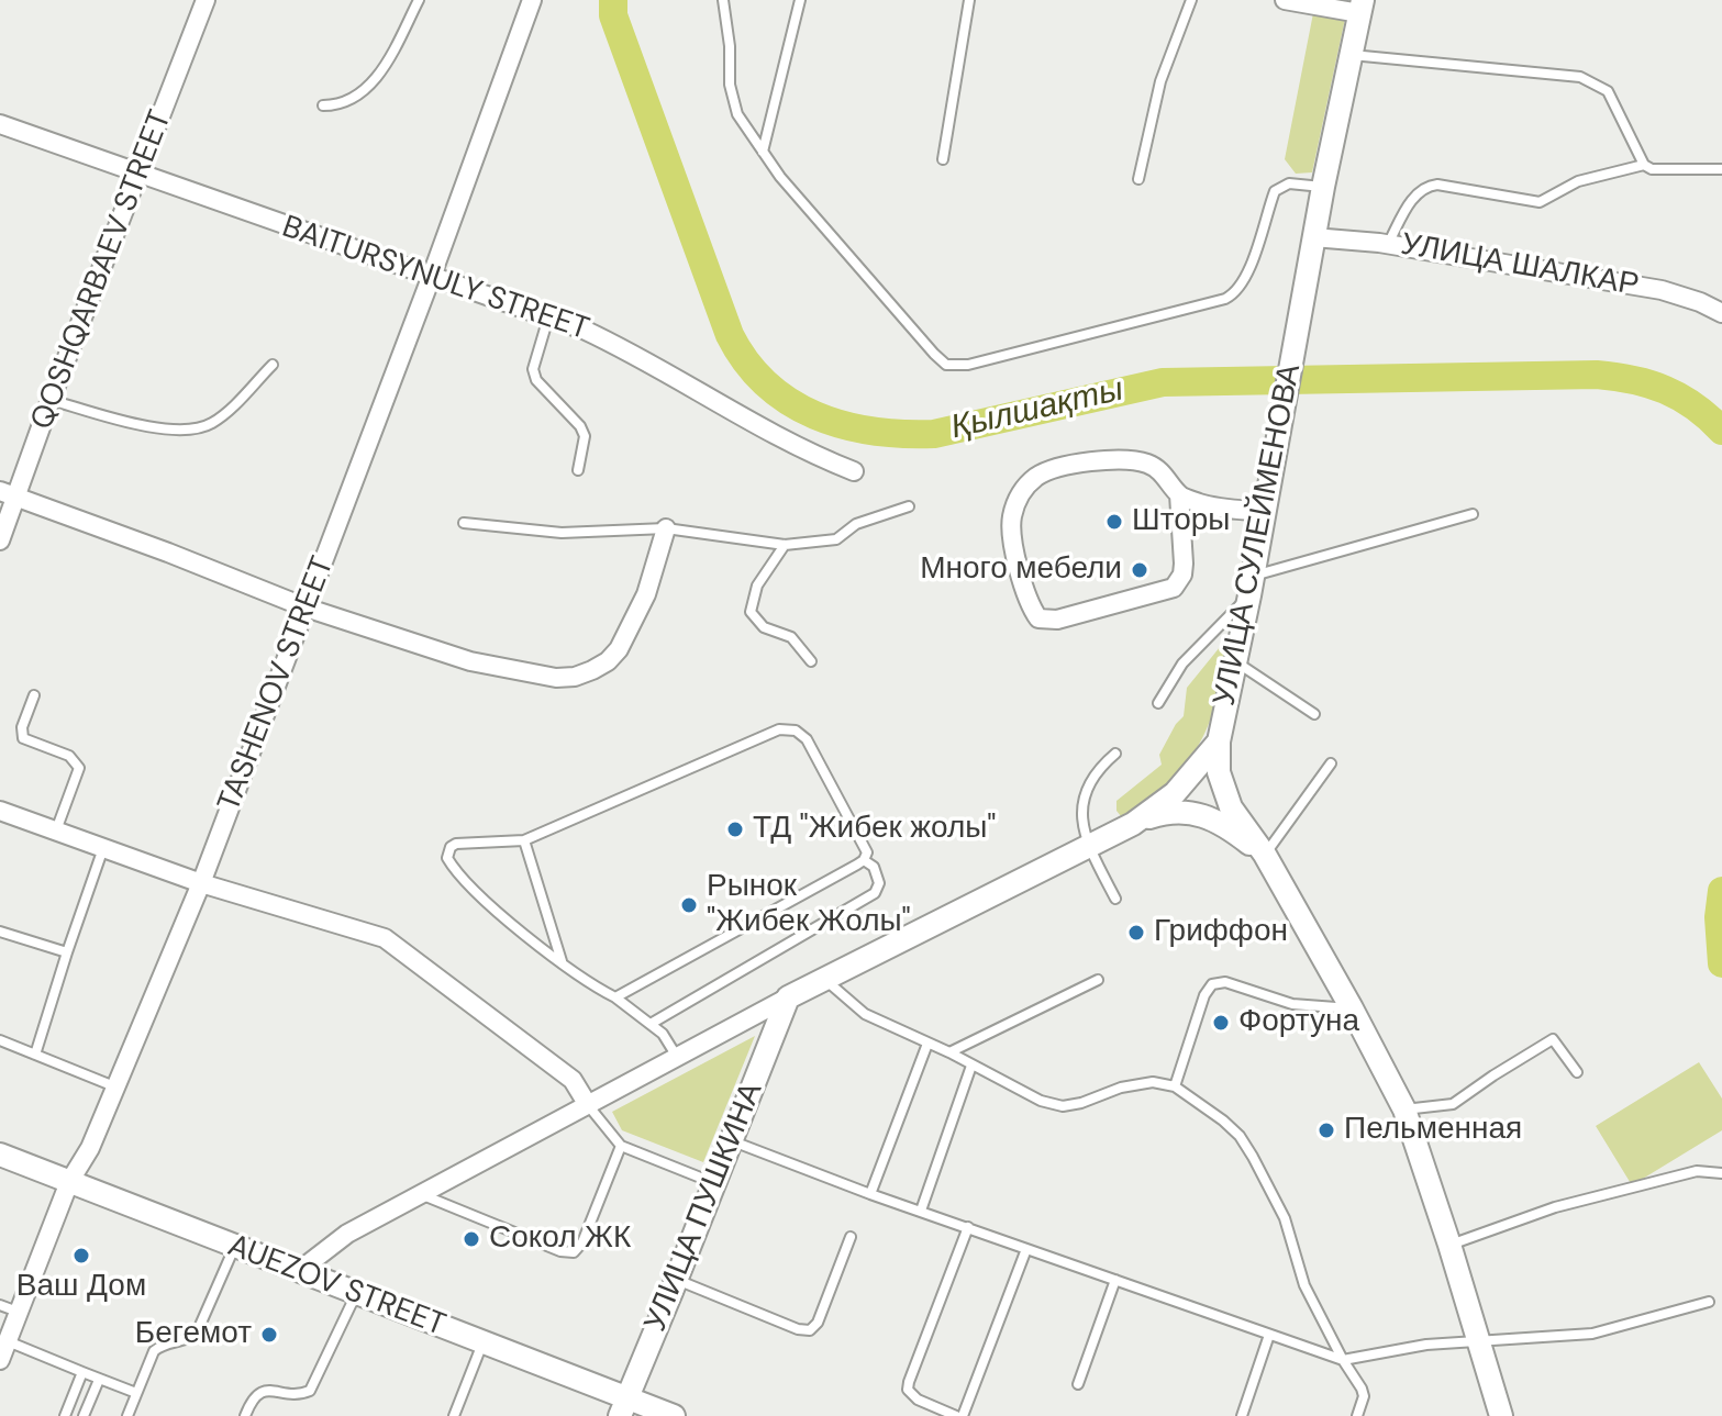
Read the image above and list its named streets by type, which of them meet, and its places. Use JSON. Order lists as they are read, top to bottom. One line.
{"streets":{"street":["УЛИЦА ШАЛКАР","QOSHQARBAEV STREET","BAITURSYNULY STREET","УЛИЦА СУЛЕЙМЕНОВА","TASHENOV STREET","УЛИЦА ПУШКИНА","AUEZOV STREET"]},"crossings":[["УЛИЦА ШАЛКАР","УЛИЦА СУЛЕЙМЕНОВА"],["QOSHQARBAEV STREET","BAITURSYNULY STREET"],["BAITURSYNULY STREET","TASHENOV STREET"],["TASHENOV STREET","AUEZOV STREET"],["УЛИЦА ПУШКИНА","AUEZOV STREET"]],"water":["Қылшақты"],"places":["Шторы","Много мебели","ТД \"Жибек жолы\"","Рынок \"Жибек Жолы\"","Гриффон","Фортуна","Пельменная","Сокол ЖК","Ваш Дом","Бегемот"]}
